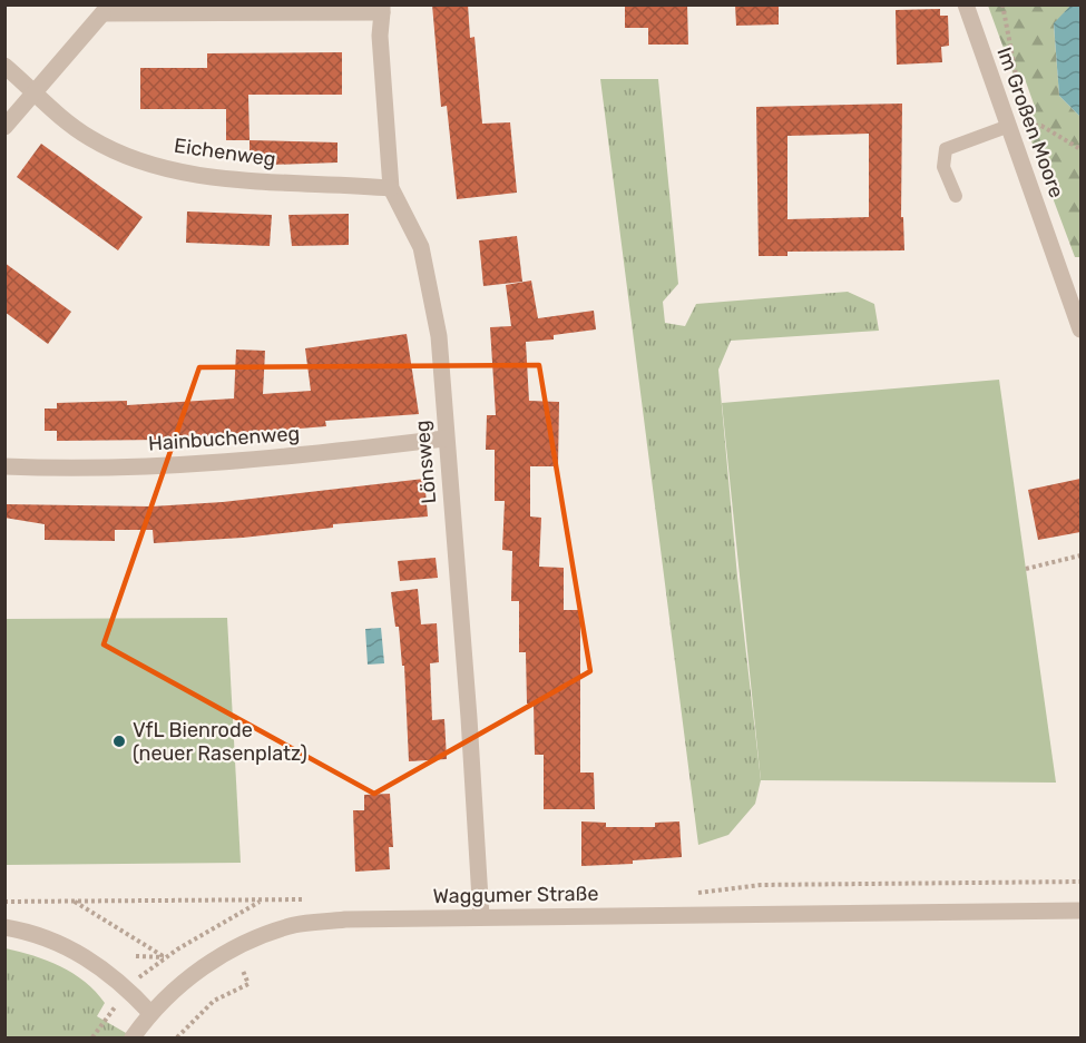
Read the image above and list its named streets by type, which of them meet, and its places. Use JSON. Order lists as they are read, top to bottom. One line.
{"streets":{"street":["Im Großen Moore","Eichenweg","Hainbuchenweg","Lönsweg","Waggumer Straße"]},"crossings":[["Eichenweg","Lönsweg"],["Hainbuchenweg","Lönsweg"],["Lönsweg","Waggumer Straße"]],"places":["VfL Bienrode (neuer Rasenplatz)"]}
